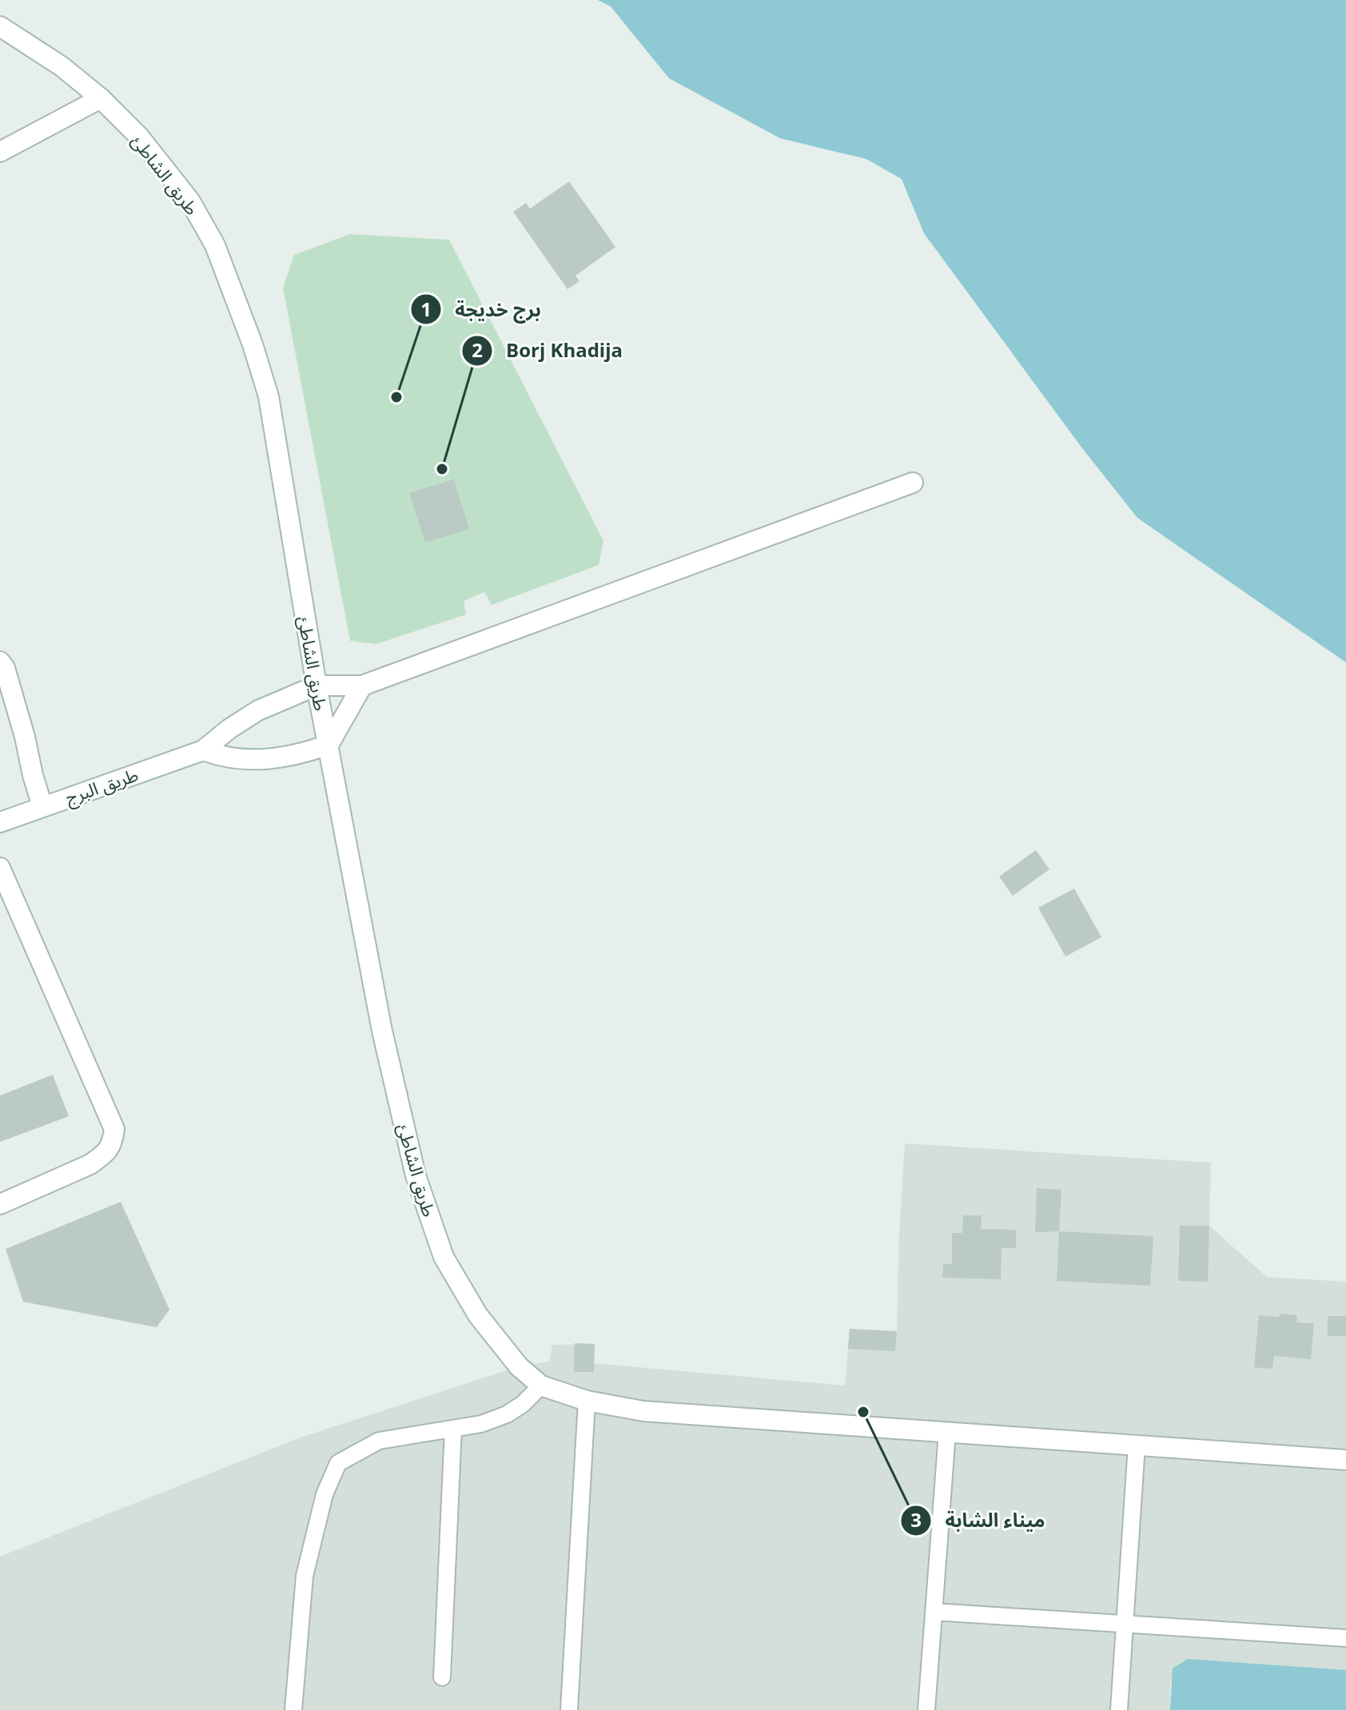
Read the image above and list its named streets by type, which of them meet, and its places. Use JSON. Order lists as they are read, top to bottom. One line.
{"streets":{"street":["طريق الشاطئ","طريق البرج"]},"crossings":[["طريق الشاطئ","طريق البرج"]],"places":["برج خديجة","Borj Khadija","ميناء الشابة"]}
